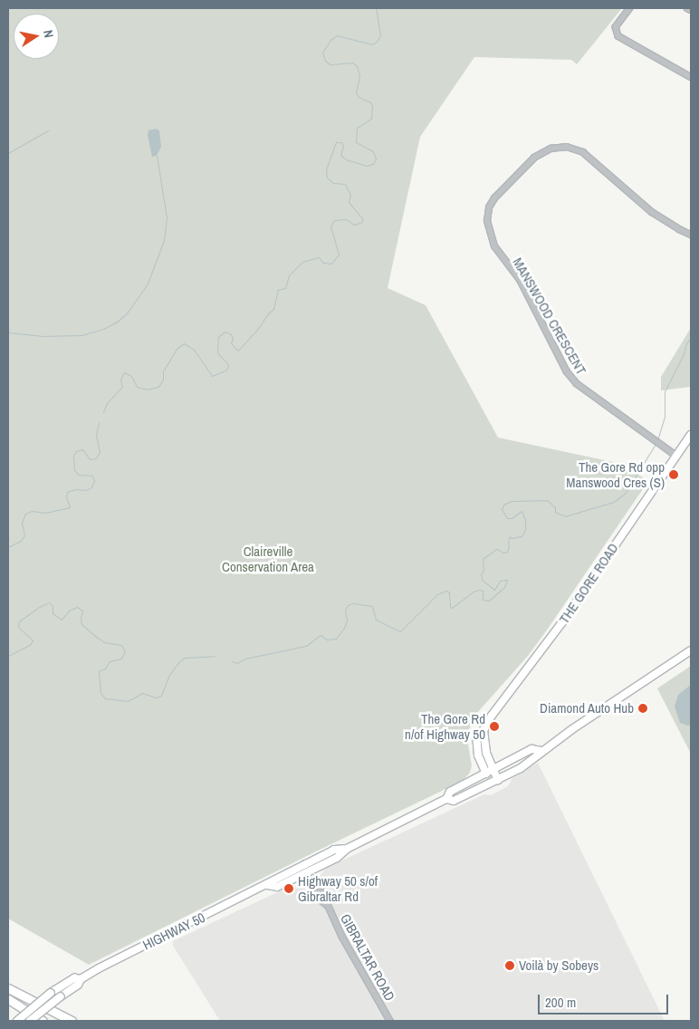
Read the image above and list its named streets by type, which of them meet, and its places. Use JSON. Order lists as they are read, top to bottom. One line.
{"streets":{"main road":["THE GORE ROAD","HIGHWAY 50"],"street":["MANSWOOD CRESCENT","GIBRALTAR ROAD"]},"crossings":[["MANSWOOD CRESCENT","THE GORE ROAD"],["THE GORE ROAD","HIGHWAY 50"],["HIGHWAY 50","GIBRALTAR ROAD"]],"parks":["Claireville Conservation Area"],"places":["The Gore Rd opp Manswood Cres (S)","Diamond Auto Hub","The Gore Rd n/of Highway 50","Highway 50 s/of Gibraltar Rd","Voilà by Sobeys"],"scale_bar":"200 m","north":"right"}
